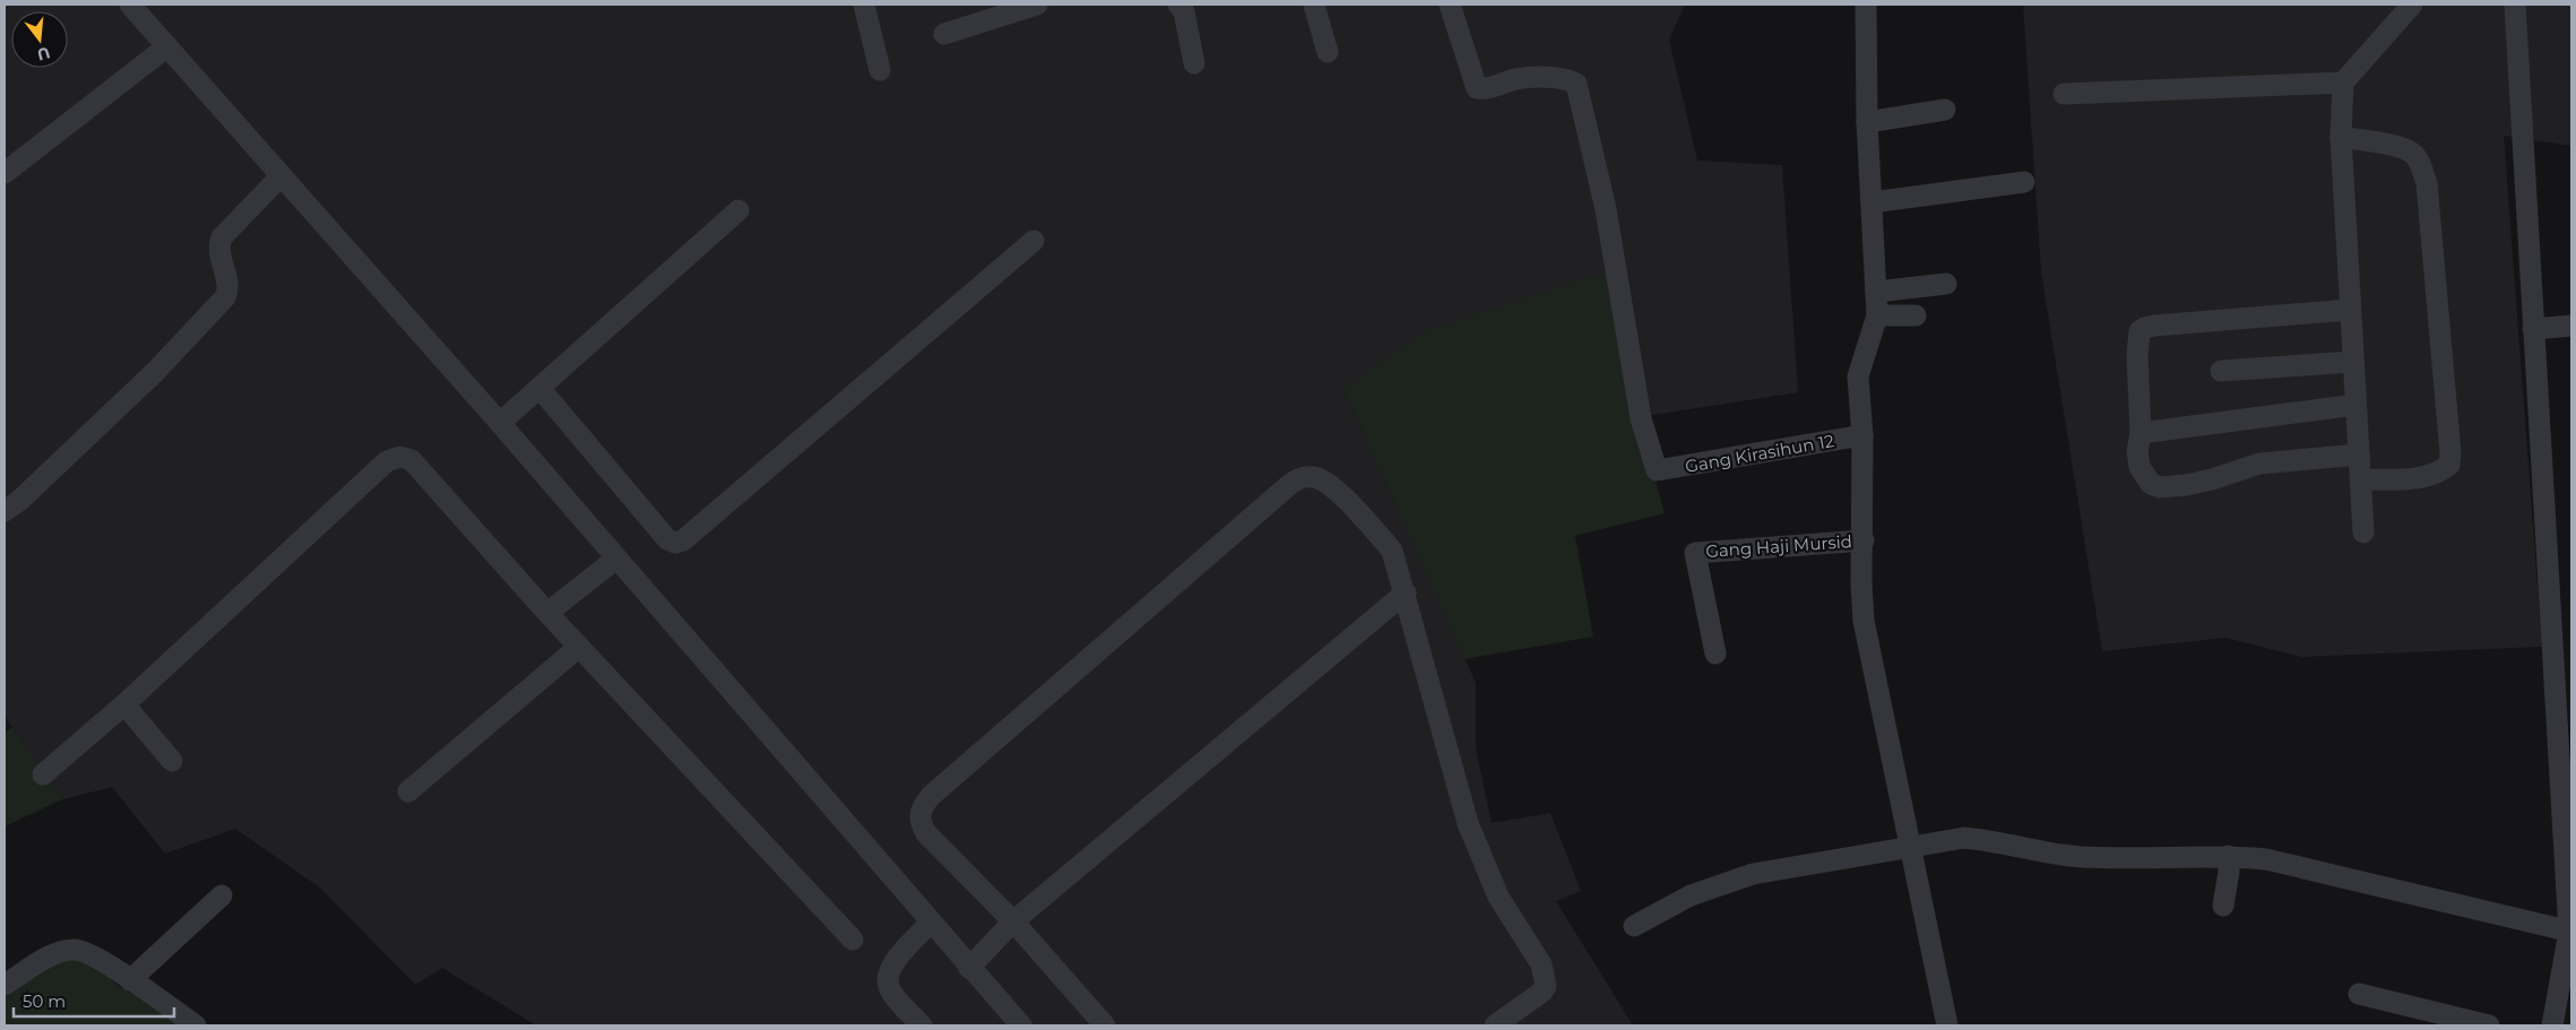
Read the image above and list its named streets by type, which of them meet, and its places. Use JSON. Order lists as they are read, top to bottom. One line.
{"streets":{"street":["Gang Kirasihun 12","Gang Haji Mursid"]},"scale_bar":"50 m","north":"bottom"}
